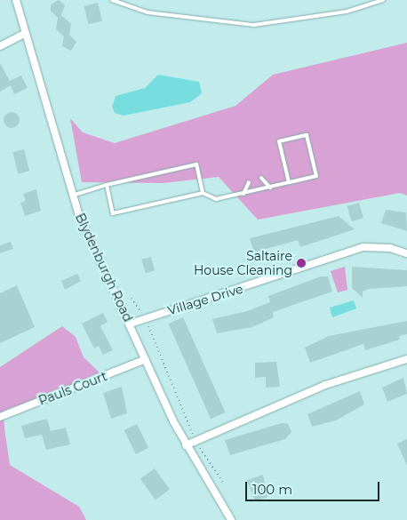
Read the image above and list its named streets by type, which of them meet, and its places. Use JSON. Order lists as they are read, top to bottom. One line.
{"streets":{"street":["Blydenburgh Road","Village Drive","Pauls Court"]},"crossings":[["Blydenburgh Road","Village Drive"],["Blydenburgh Road","Pauls Court"]],"places":["Saltaire House Cleaning"],"scale_bar":"100 m"}
